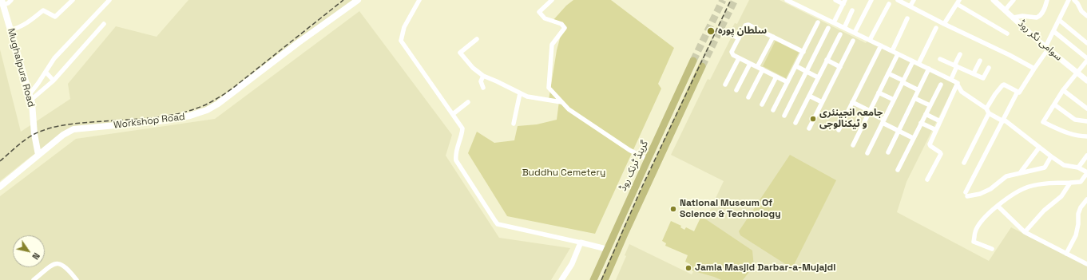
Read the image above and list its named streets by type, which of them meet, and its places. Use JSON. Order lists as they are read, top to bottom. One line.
{"streets":{"main road":["Mughalpura Road","Workshop Road","گرینڈ ٹرنک روڈ"],"street":["سوامی نگر روڈ"]},"crossings":[["Mughalpura Road","Workshop Road"]],"parks":["Buddhu Cemetery"],"places":["سلطان پورہ","جامعہ انجینئری و ٹیکنالوجی","National Museum Of Science & Technology","Jamia Masjid Darbar-a-Mujajdi"],"north":"bottom right"}
